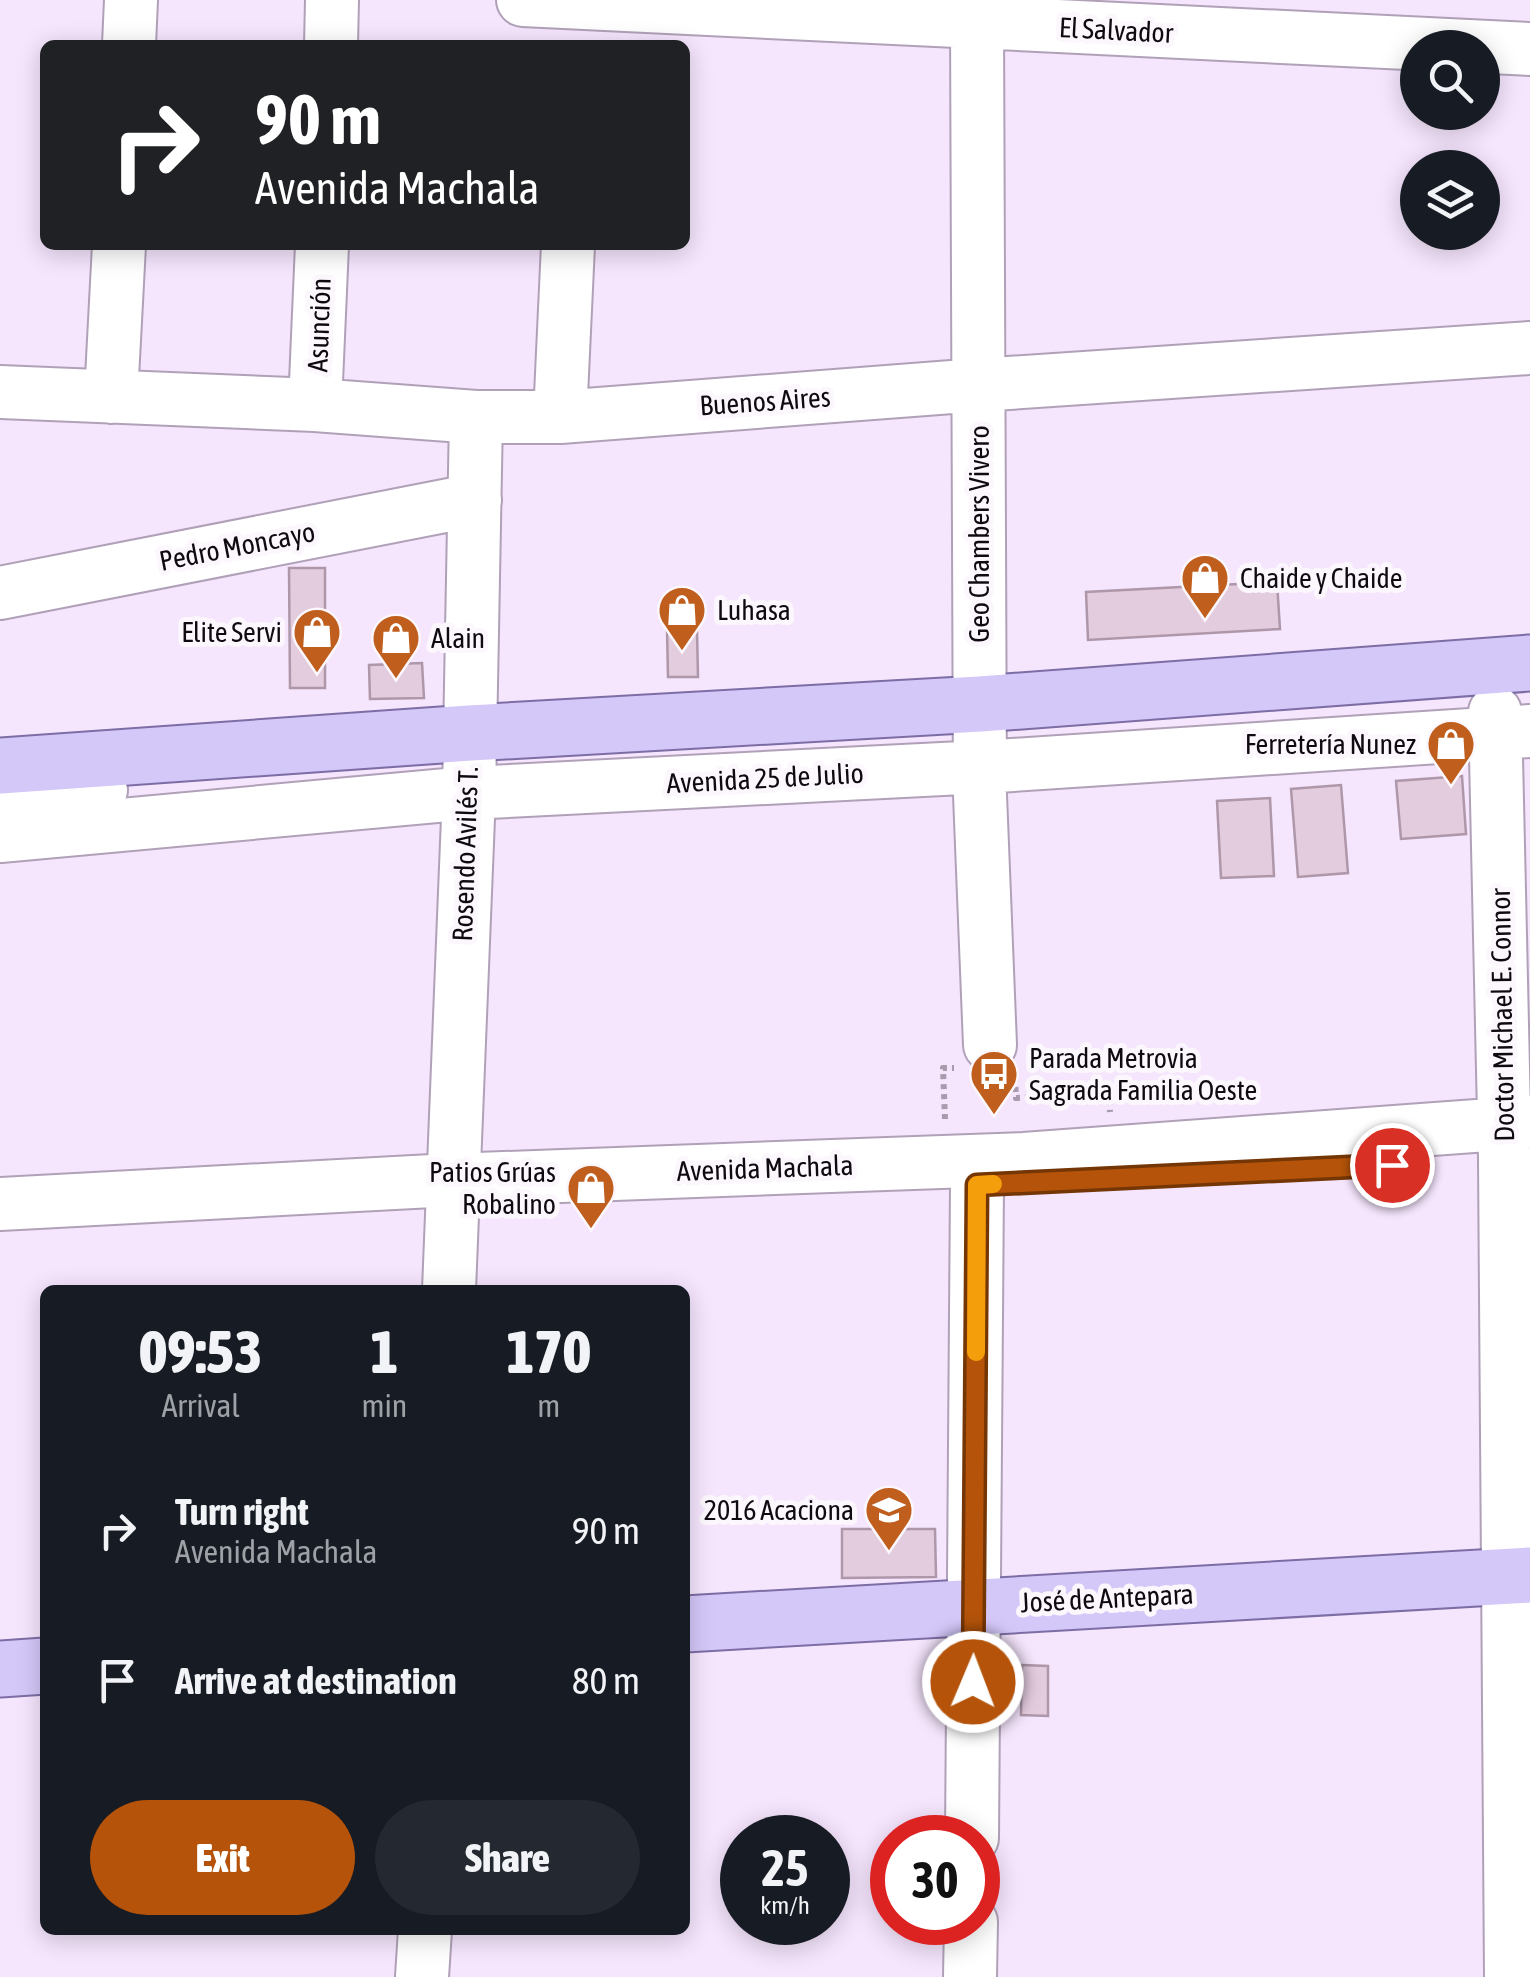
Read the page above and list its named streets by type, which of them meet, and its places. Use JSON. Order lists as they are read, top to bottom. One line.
{"streets":{"main road":["José de Antepara"],"street":["El Salvador","Asunción","Buenos Aires","Geo Chambers Vivero","Pedro Moncayo","Rosendo Avilés T.","Doctor Michael E. Connor","Avenida Machala"]},"crossings":[["El Salvador","Geo Chambers Vivero"],["Asunción","Buenos Aires"],["Buenos Aires","Geo Chambers Vivero"],["Buenos Aires","Rosendo Avilés T."],["Pedro Moncayo","Rosendo Avilés T."],["Rosendo Avilés T.","Avenida Machala"],["Doctor Michael E. Connor","Avenida Machala"],["Doctor Michael E. Connor","José de Antepara"]],"places":{"shop":["Chaide y Chaide","Luhasa","Elite Servi","Alain","Ferretería Nunez","Patios Grúas Robalino"],"bus stop":["Parada Metrovia Sagrada Familia Oeste"],"school or university":["2016 Acaciona"]},"page":{"turn":["90 m","Avenida Machala"],"eta":["09:53","Arrival","1","min","170","m"],"list":[{"name":"Turn right","note":"Avenida Machala","value":"90 m"},{"name":"Arrive at destination","value":"80 m"}],"buttons":["Exit","Share"],"speed":"25 km/h","limit":"30"}}
